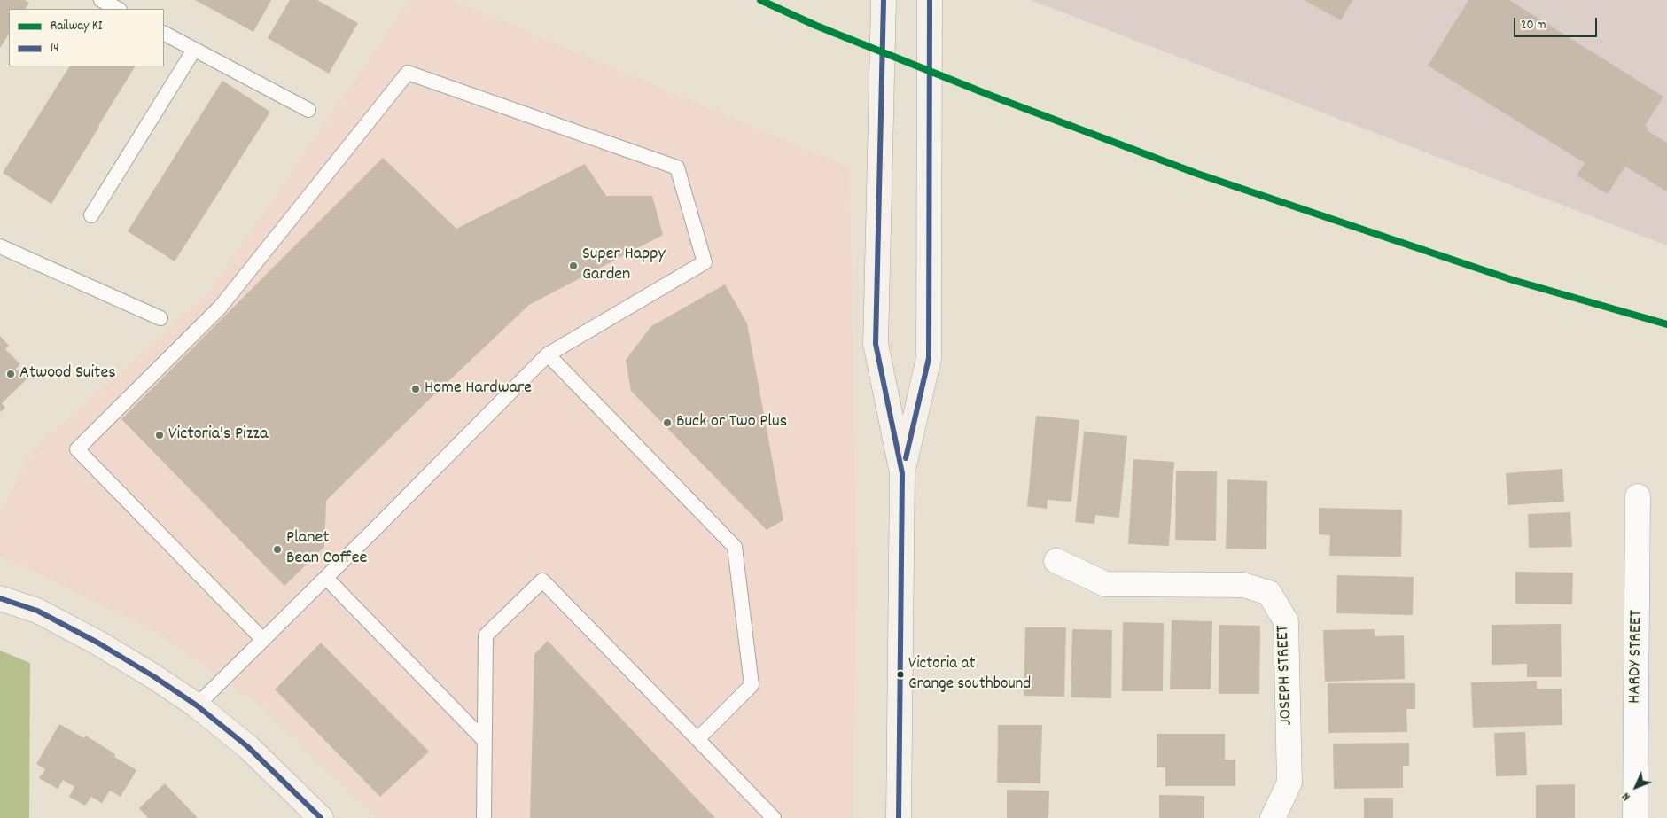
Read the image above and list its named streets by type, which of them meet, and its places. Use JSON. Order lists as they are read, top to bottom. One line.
{"streets":{"street":["HARDY STREET","JOSEPH STREET"]},"places":["Super Happy Garden","Atwood Suites","Home Hardware","Buck or Two Plus","Victoria's Pizza","Planet Bean Coffee","Victoria at Grange southbound"],"lines":["rail line KI","transit line 14"],"legend":["Railway KI","14"],"scale_bar":"20 m","north":"bottom left"}
